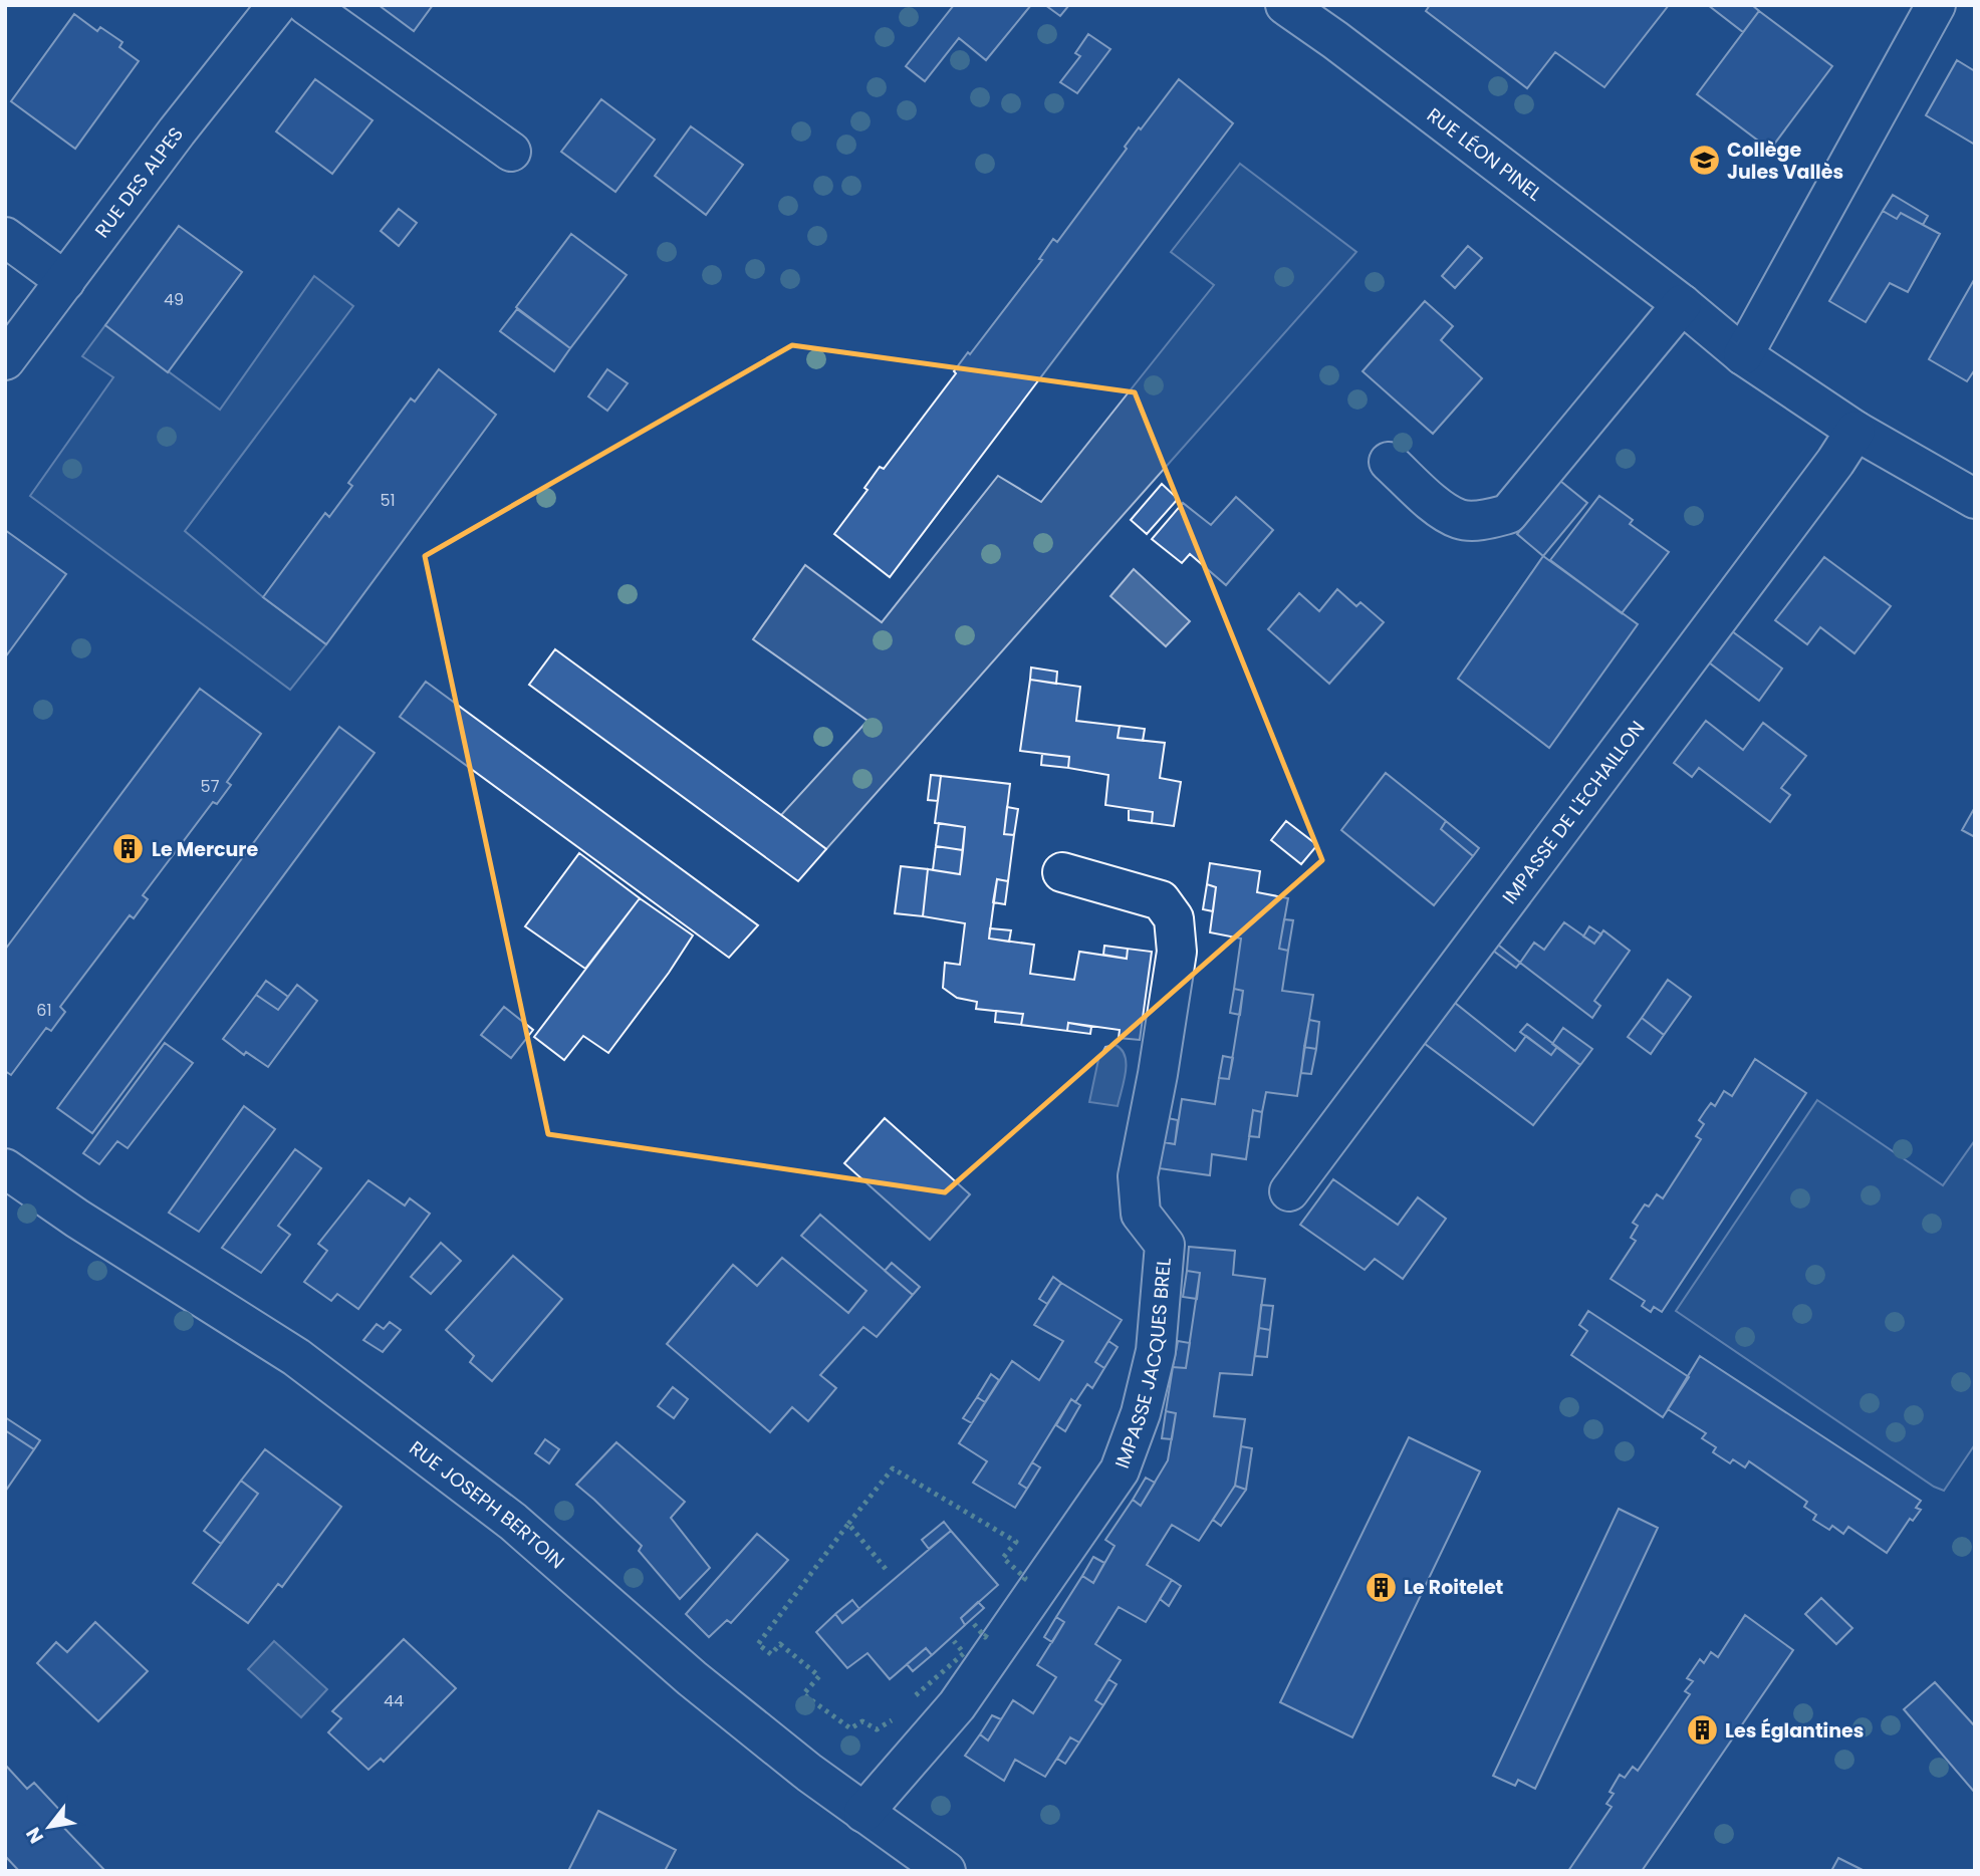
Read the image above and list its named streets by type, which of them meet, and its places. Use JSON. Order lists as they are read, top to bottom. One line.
{"streets":{"street":["RUE LÉON PINEL","RUE DES ALPES","IMPASSE DE L'ECHAILLON","IMPASSE JACQUES BREL","RUE JOSEPH BERTOIN"]},"crossings":[["RUE LÉON PINEL","IMPASSE DE L'ECHAILLON"],["IMPASSE JACQUES BREL","RUE JOSEPH BERTOIN"]],"places":{"school or university":["Collège Jules Vallès"],"building":["Le Mercure","Le Roitelet","Les Églantines"]},"house_numbers":["49","51","57","61","44"],"north":"bottom left"}
